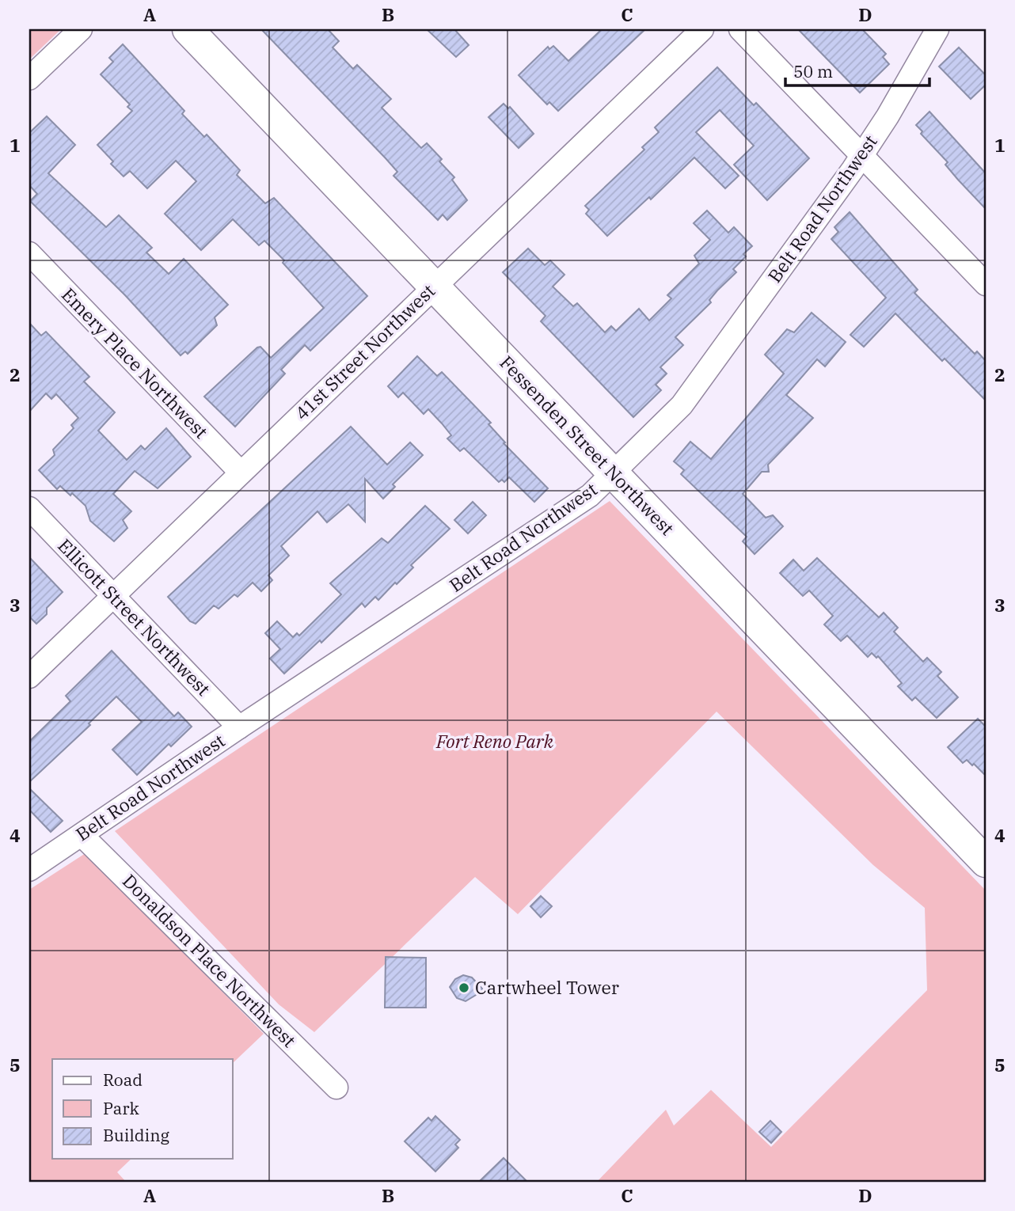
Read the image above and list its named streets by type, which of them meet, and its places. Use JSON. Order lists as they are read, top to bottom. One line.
{"streets":{"street":["Belt Road Northwest","41st Street Northwest","Emery Place Northwest","Fessenden Street Northwest","Ellicott Street Northwest","Donaldson Place Northwest"]},"crossings":[["Belt Road Northwest","Fessenden Street Northwest"],["Belt Road Northwest","Ellicott Street Northwest"],["Belt Road Northwest","Donaldson Place Northwest"],["41st Street Northwest","Emery Place Northwest"],["41st Street Northwest","Fessenden Street Northwest"],["41st Street Northwest","Ellicott Street Northwest"]],"parks":["Fort Reno Park"],"places":["Cartwheel Tower"],"legend":["Road","Park","Building"],"scale_bar":"50 m","grid":{"columns":["A","B","C","D"],"rows":["1","2","3","4","5"]}}
